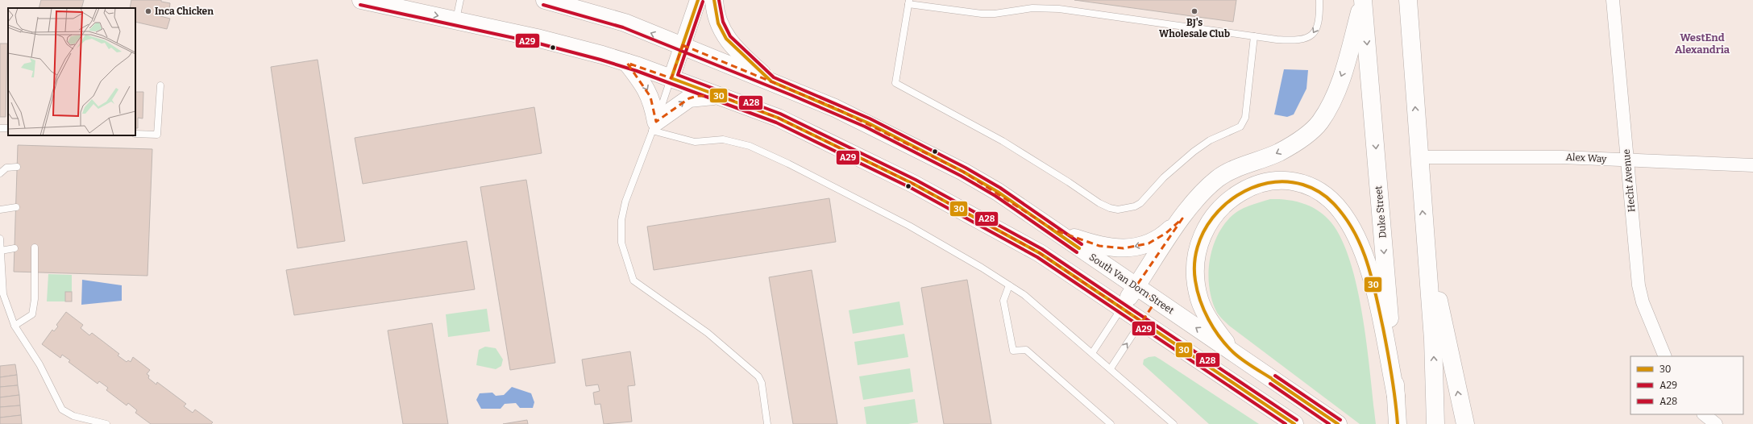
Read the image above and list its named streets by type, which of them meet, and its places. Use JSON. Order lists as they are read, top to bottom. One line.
{"streets":{"main road":["Duke Street","South Van Dorn Street"],"street":["Alex Way","Hecht Avenue"]},"crossings":[["Alex Way","Hecht Avenue"]],"districts":["WestEnd Alexandria"],"places":["Inca Chicken","BJ's Wholesale Club"],"lines":["transit line 30","transit line A28","transit line A29"],"legend":["30","A29","A28"]}
